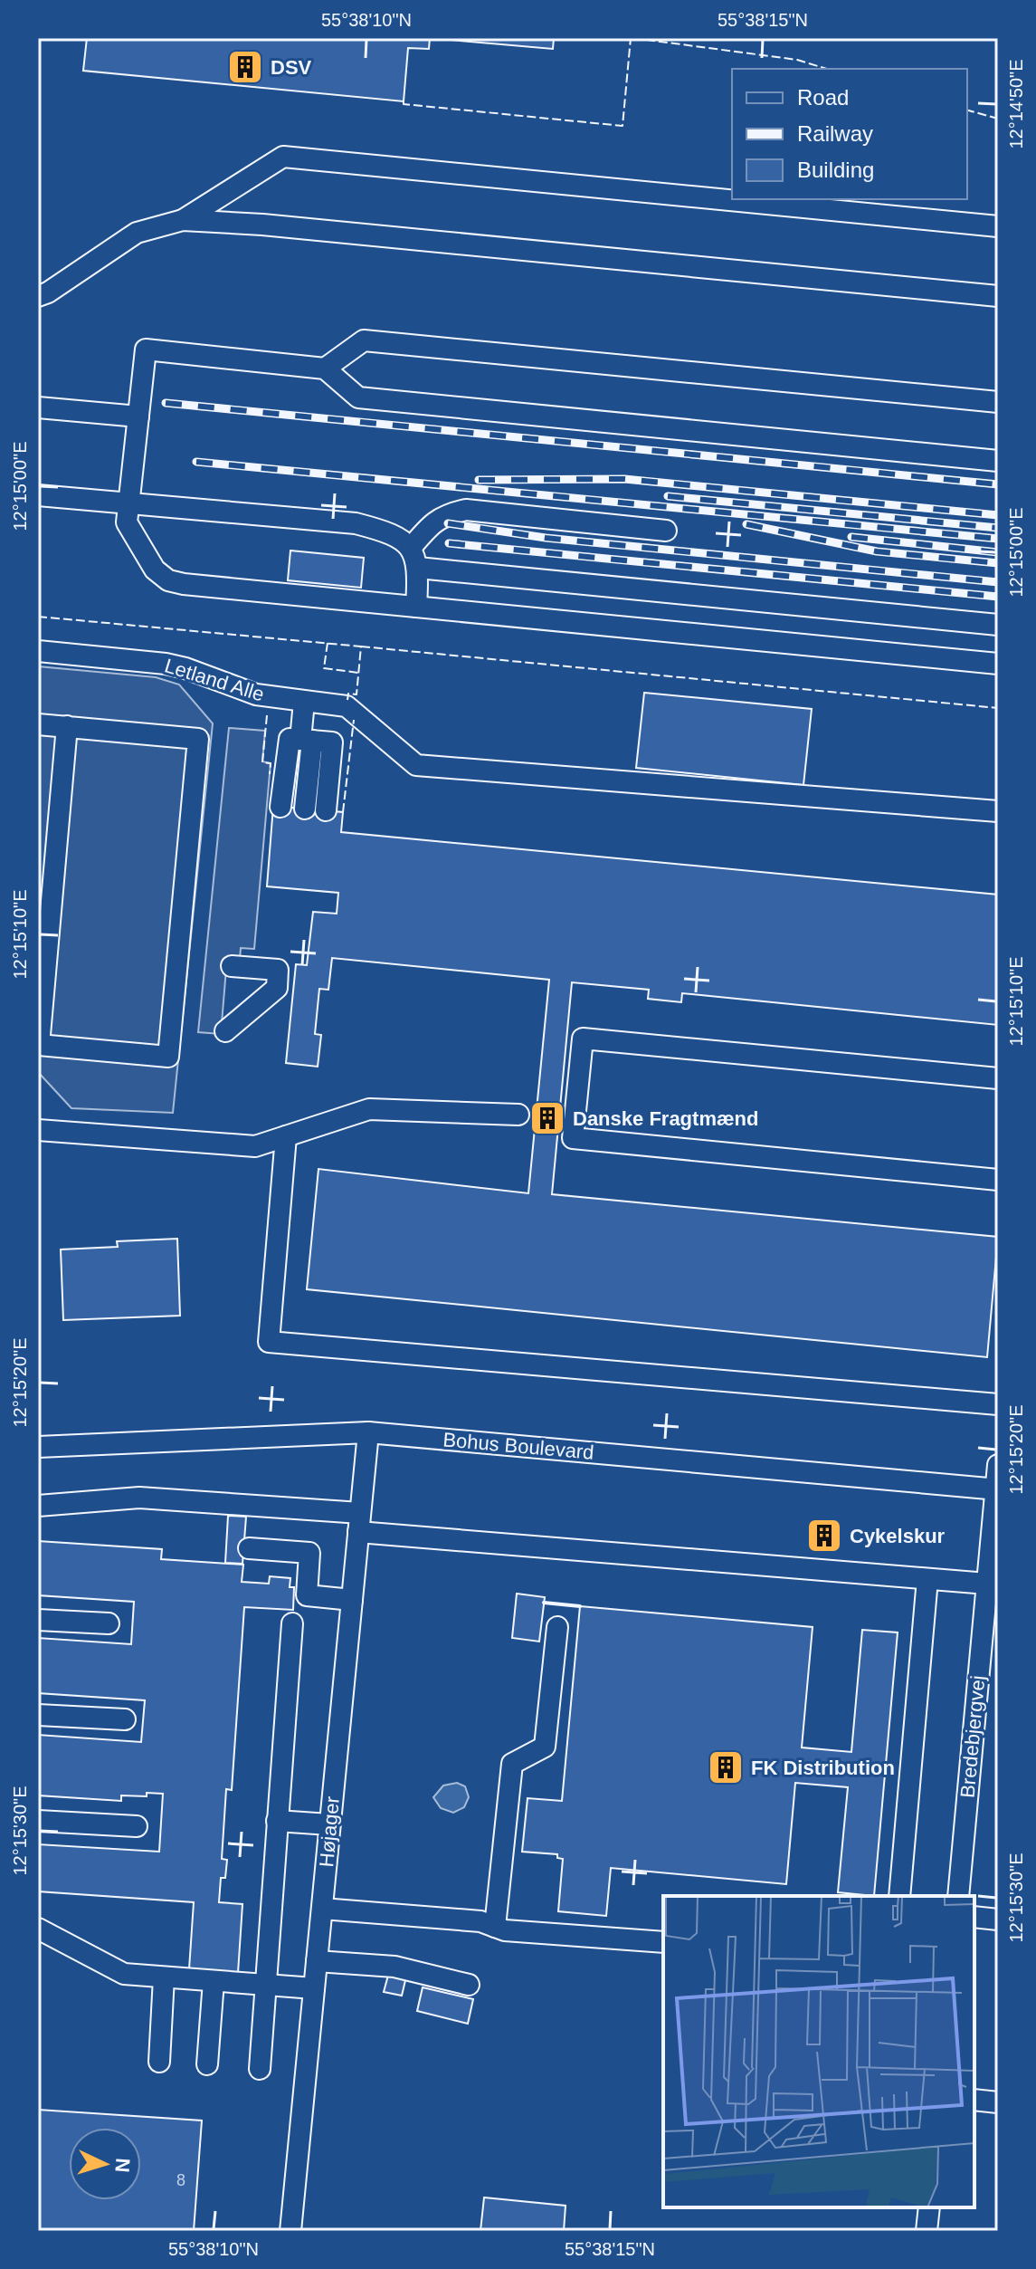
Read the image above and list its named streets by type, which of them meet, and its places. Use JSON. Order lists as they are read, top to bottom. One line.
{"streets":{"street":["Letland Alle","Bohus Boulevard","Bredebjergvej","Højager"]},"crossings":[["Bohus Boulevard","Bredebjergvej"],["Bohus Boulevard","Højager"]],"places":{"building":["DSV","Danske Fragtmænd","Cykelskur","FK Distribution"]},"house_numbers":["8"],"legend":["Road","Railway","Building"],"north":"right","coordinates":["55°38'10\"N","55°38'15\"N","12°14'50\"E","12°15'00\"E","12°15'10\"E","12°15'20\"E","12°15'30\"E"]}
